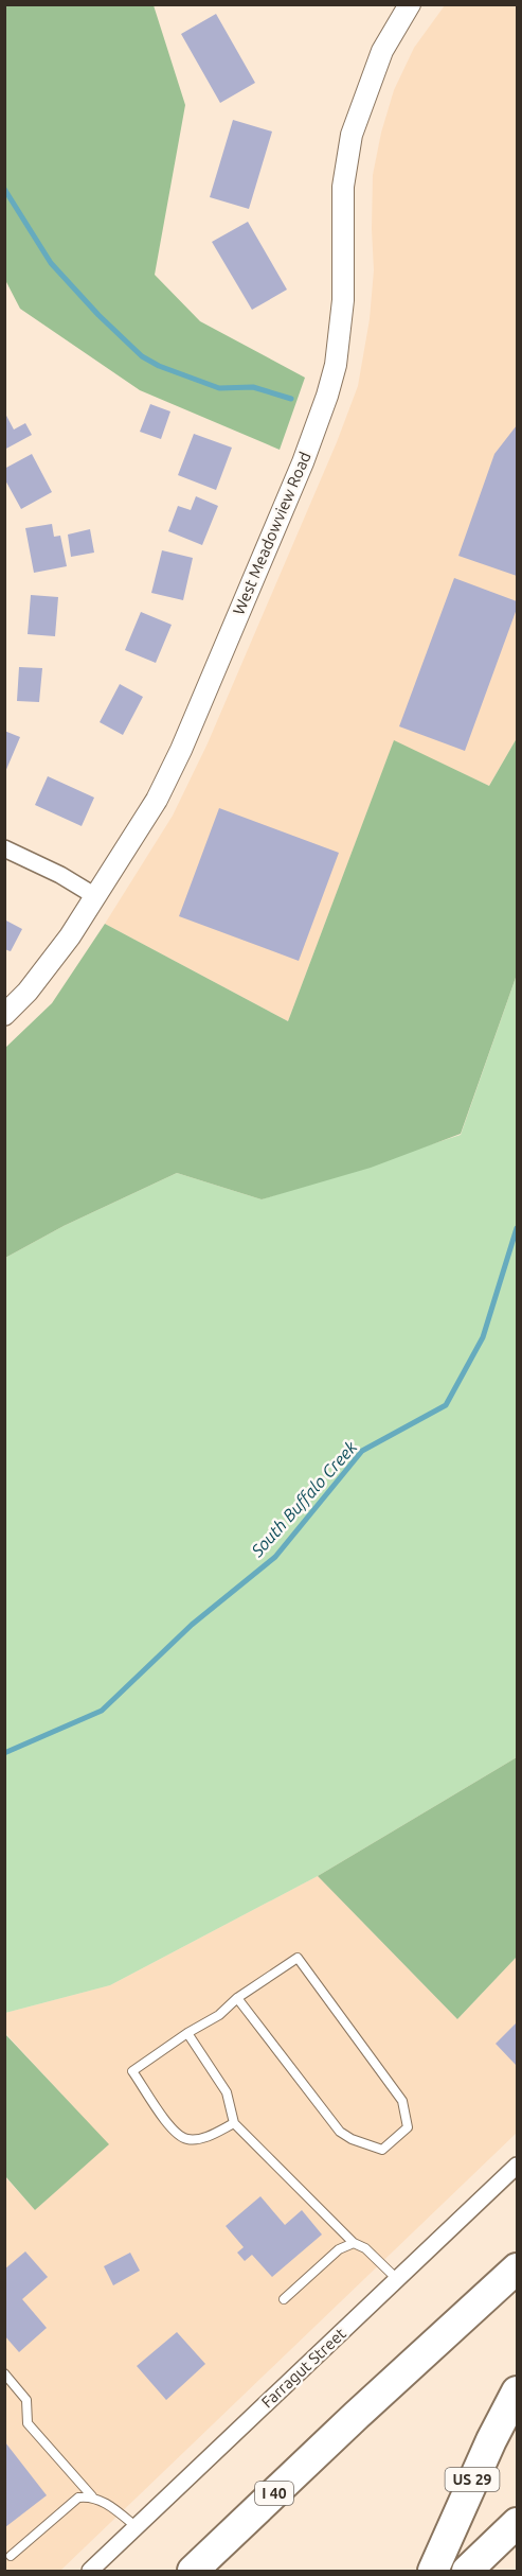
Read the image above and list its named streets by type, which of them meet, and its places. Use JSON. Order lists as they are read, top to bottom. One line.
{"streets":{"highway":["US 29","I 40"],"street":["West Meadowview Road","Farragut Street"]},"water":["South Buffalo Creek"]}
